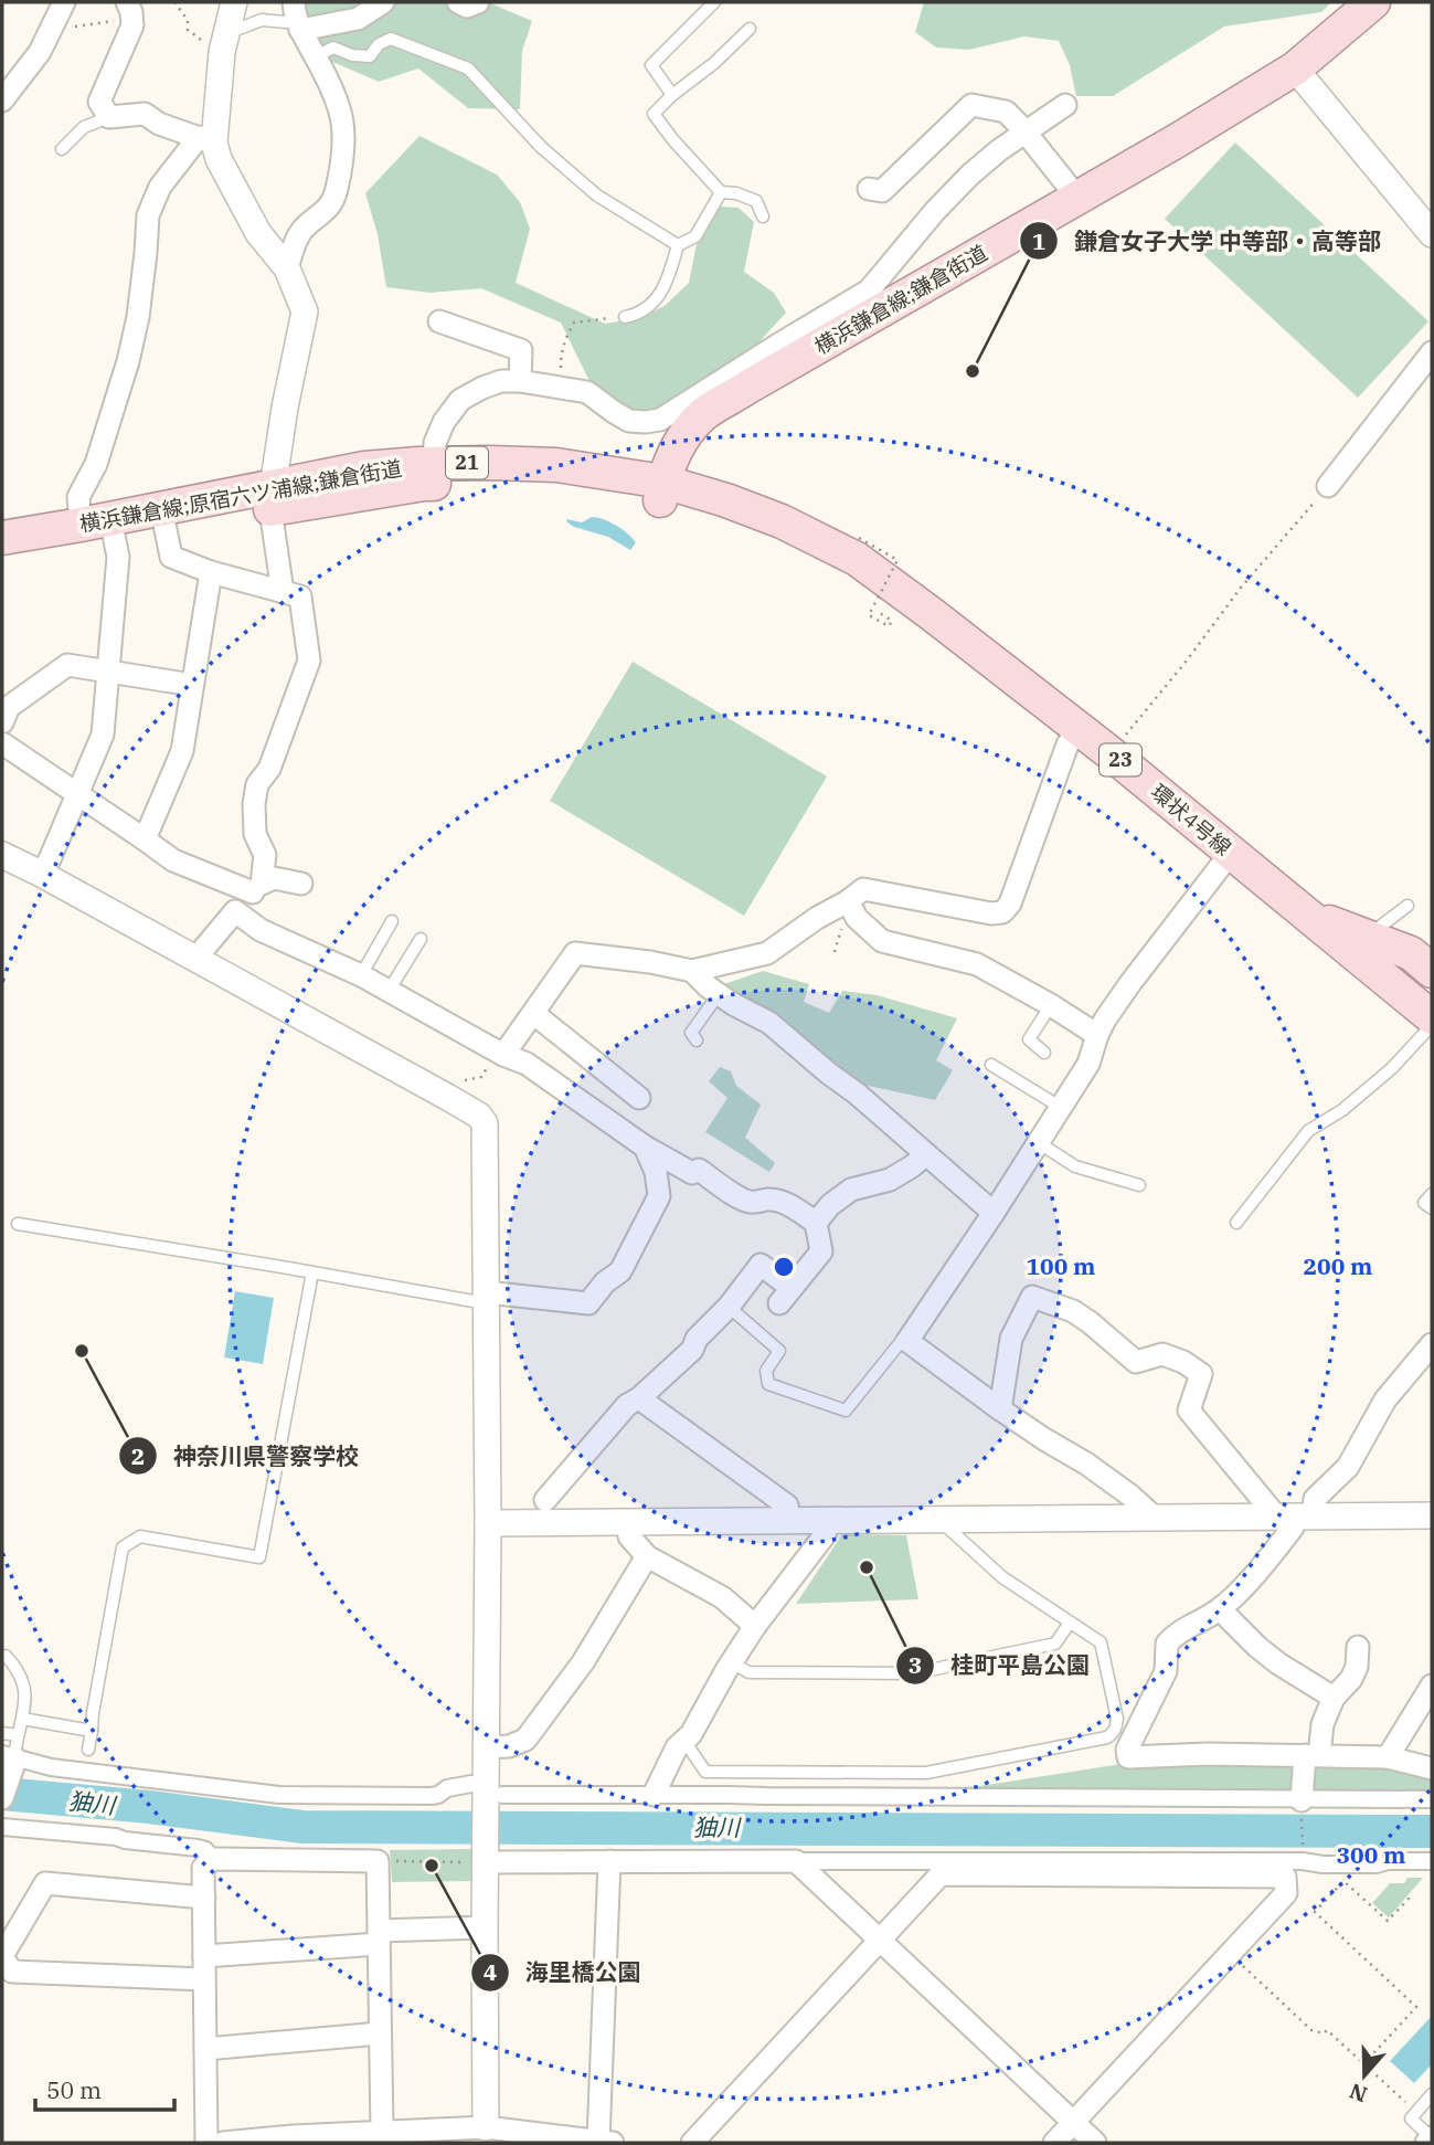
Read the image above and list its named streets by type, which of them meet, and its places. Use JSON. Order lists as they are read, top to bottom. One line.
{"streets":{"main road":["横浜鎌倉線;鎌倉街道","21","横浜鎌倉線;原宿六ツ浦線;鎌倉街道","23","環状4号線"]},"crossings":[["横浜鎌倉線;鎌倉街道","横浜鎌倉線;原宿六ツ浦線;鎌倉街道"],["横浜鎌倉線;鎌倉街道","環状4号線"],["横浜鎌倉線;原宿六ツ浦線;鎌倉街道","環状4号線"]],"water":["㹨川"],"places":["鎌倉女子大学 中等部・高等部","神奈川県警察学校","桂町平島公園","海里橋公園"],"scale_bar":"50 m","north":"bottom","rings":["100 m","200 m","300 m"]}
